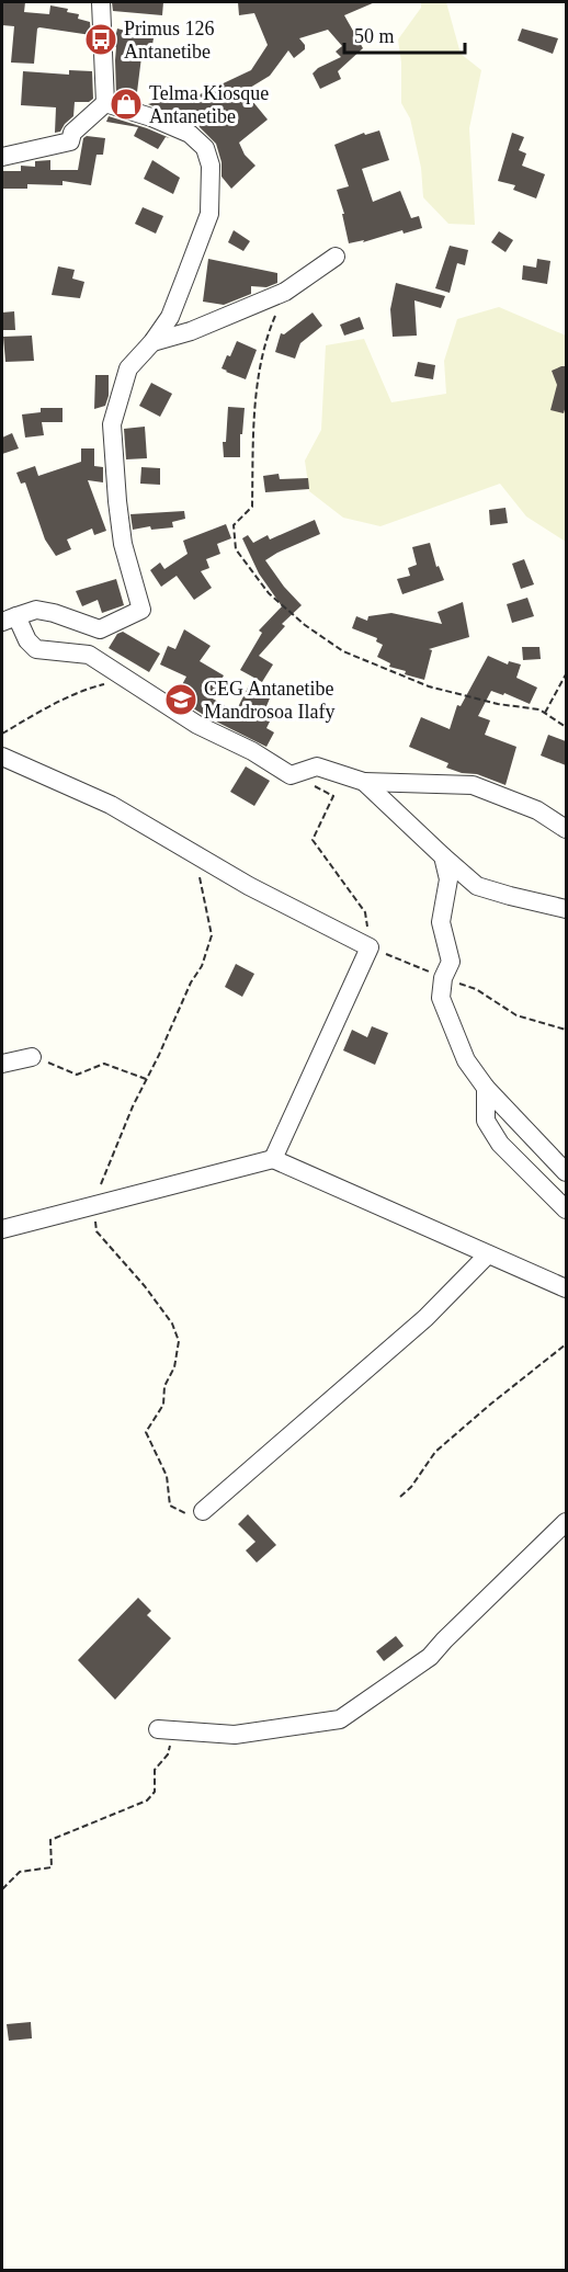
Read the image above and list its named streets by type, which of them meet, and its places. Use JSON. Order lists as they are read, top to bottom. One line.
{"places":{"bus stop":["Primus 126 Antanetibe"],"shop":["Telma Kiosque Antanetibe"],"school or university":["CEG Antanetibe Mandrosoa Ilafy"]},"scale_bar":"50 m"}
